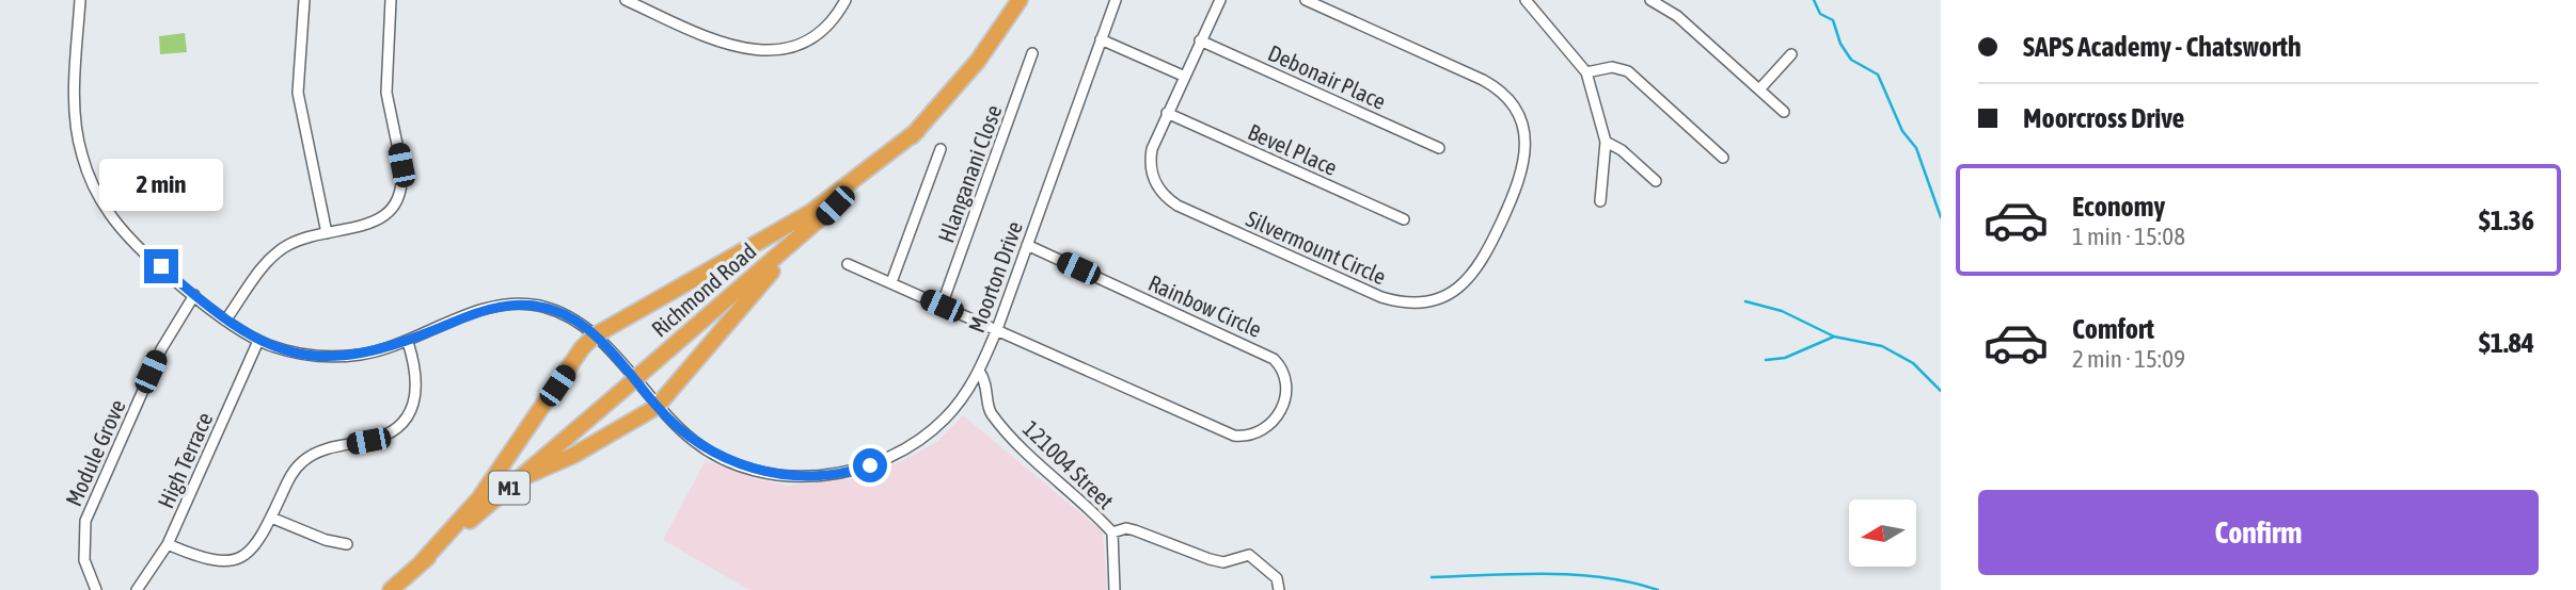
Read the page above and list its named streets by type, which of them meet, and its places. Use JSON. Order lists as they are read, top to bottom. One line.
{"streets":{"highway":["Richmond Road","M1"],"street":["Debonair Place","Bevel Place","Hlanganani Close","Silvermount Circle","Moorton Drive","Rainbow Circle","Module Grove","High Terrace","121004 Street"]},"crossings":[["Debonair Place","Silvermount Circle"],["Bevel Place","Silvermount Circle"],["Hlanganani Close","Rainbow Circle"],["Moorton Drive","Richmond Road"],["Moorton Drive","Rainbow Circle"],["Moorton Drive","Module Grove"],["Moorton Drive","High Terrace"],["Moorton Drive","121004 Street"]],"north":"left","page":{"banner":["SAPS Academy - Chatsworth","Moorcross Drive"],"bubble":"2 min","list":[{"name":"Economy","note":"1 min · 15:08","value":"$1.36"},{"name":"Comfort","note":"2 min · 15:09","value":"$1.84"}],"buttons":"Confirm"}}
